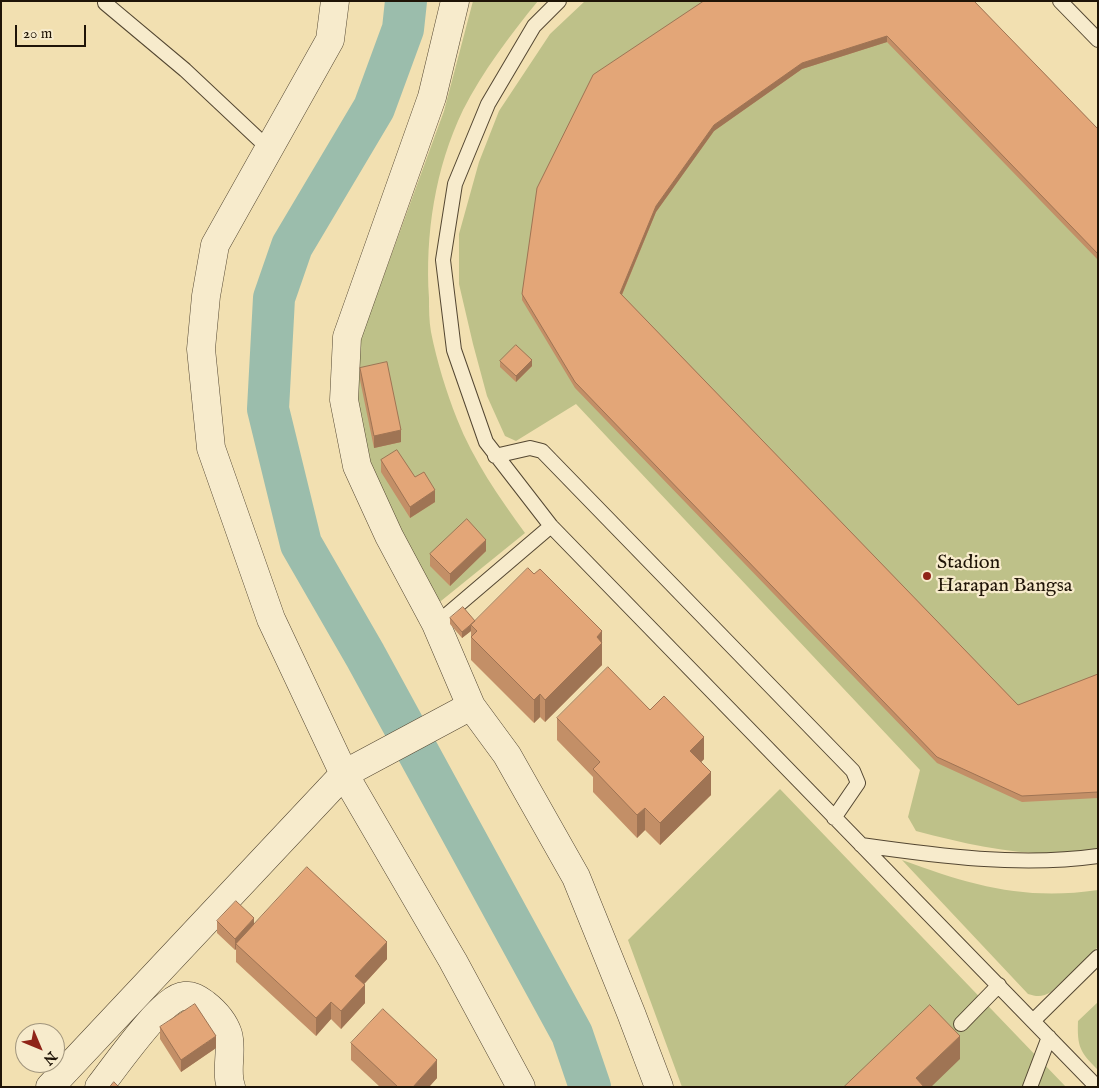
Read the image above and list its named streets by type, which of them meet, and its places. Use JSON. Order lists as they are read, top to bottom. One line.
{"places":["Stadion Harapan Bangsa"],"scale_bar":"20 m","north":"bottom right"}
